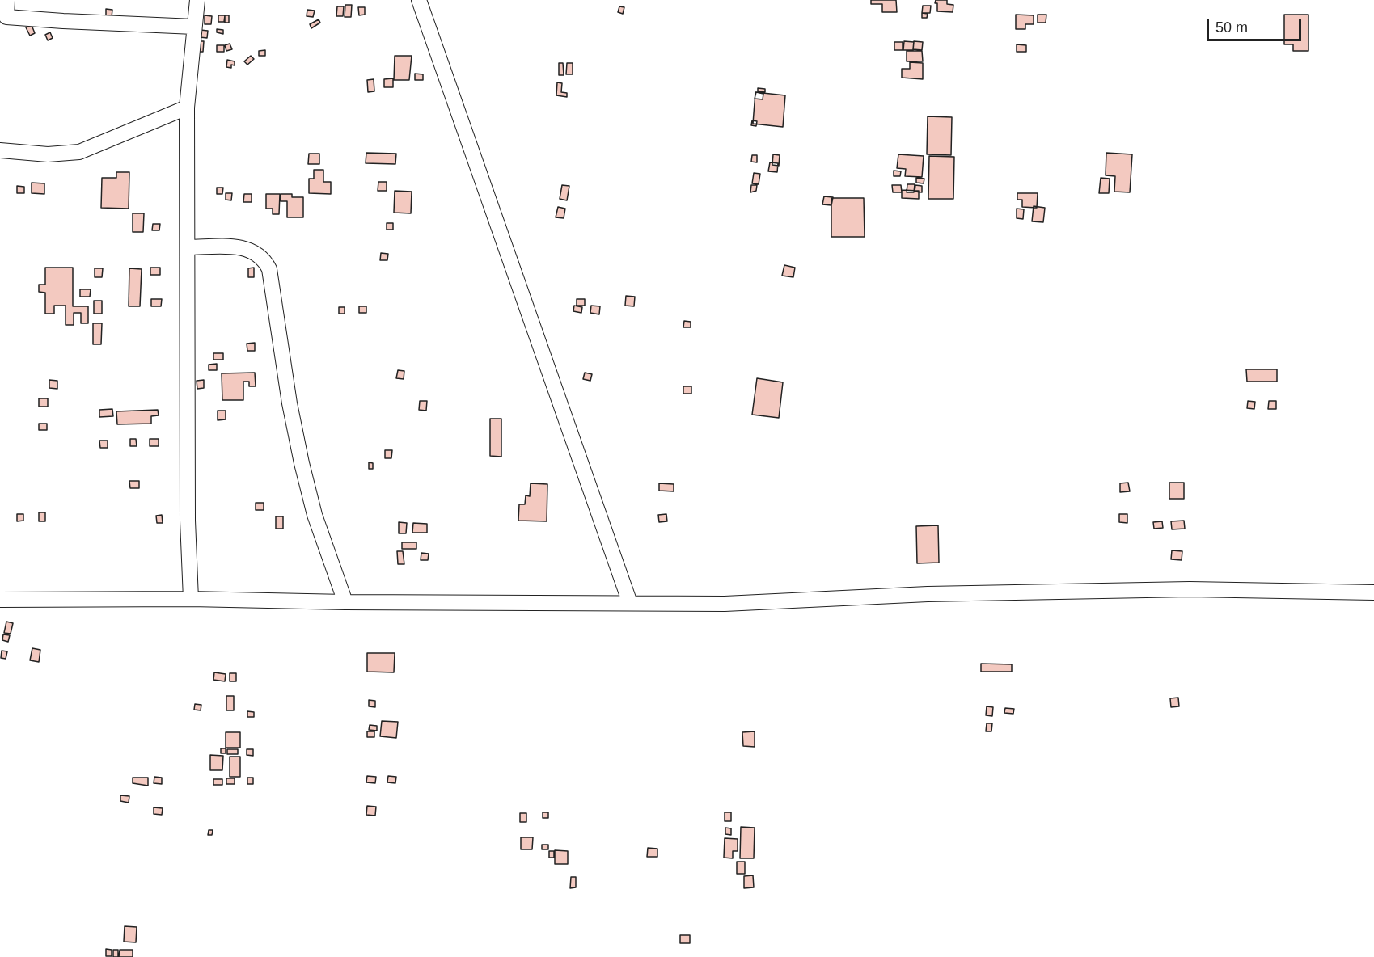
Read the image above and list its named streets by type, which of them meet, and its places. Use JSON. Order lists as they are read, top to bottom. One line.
{"scale_bar":"50 m"}
